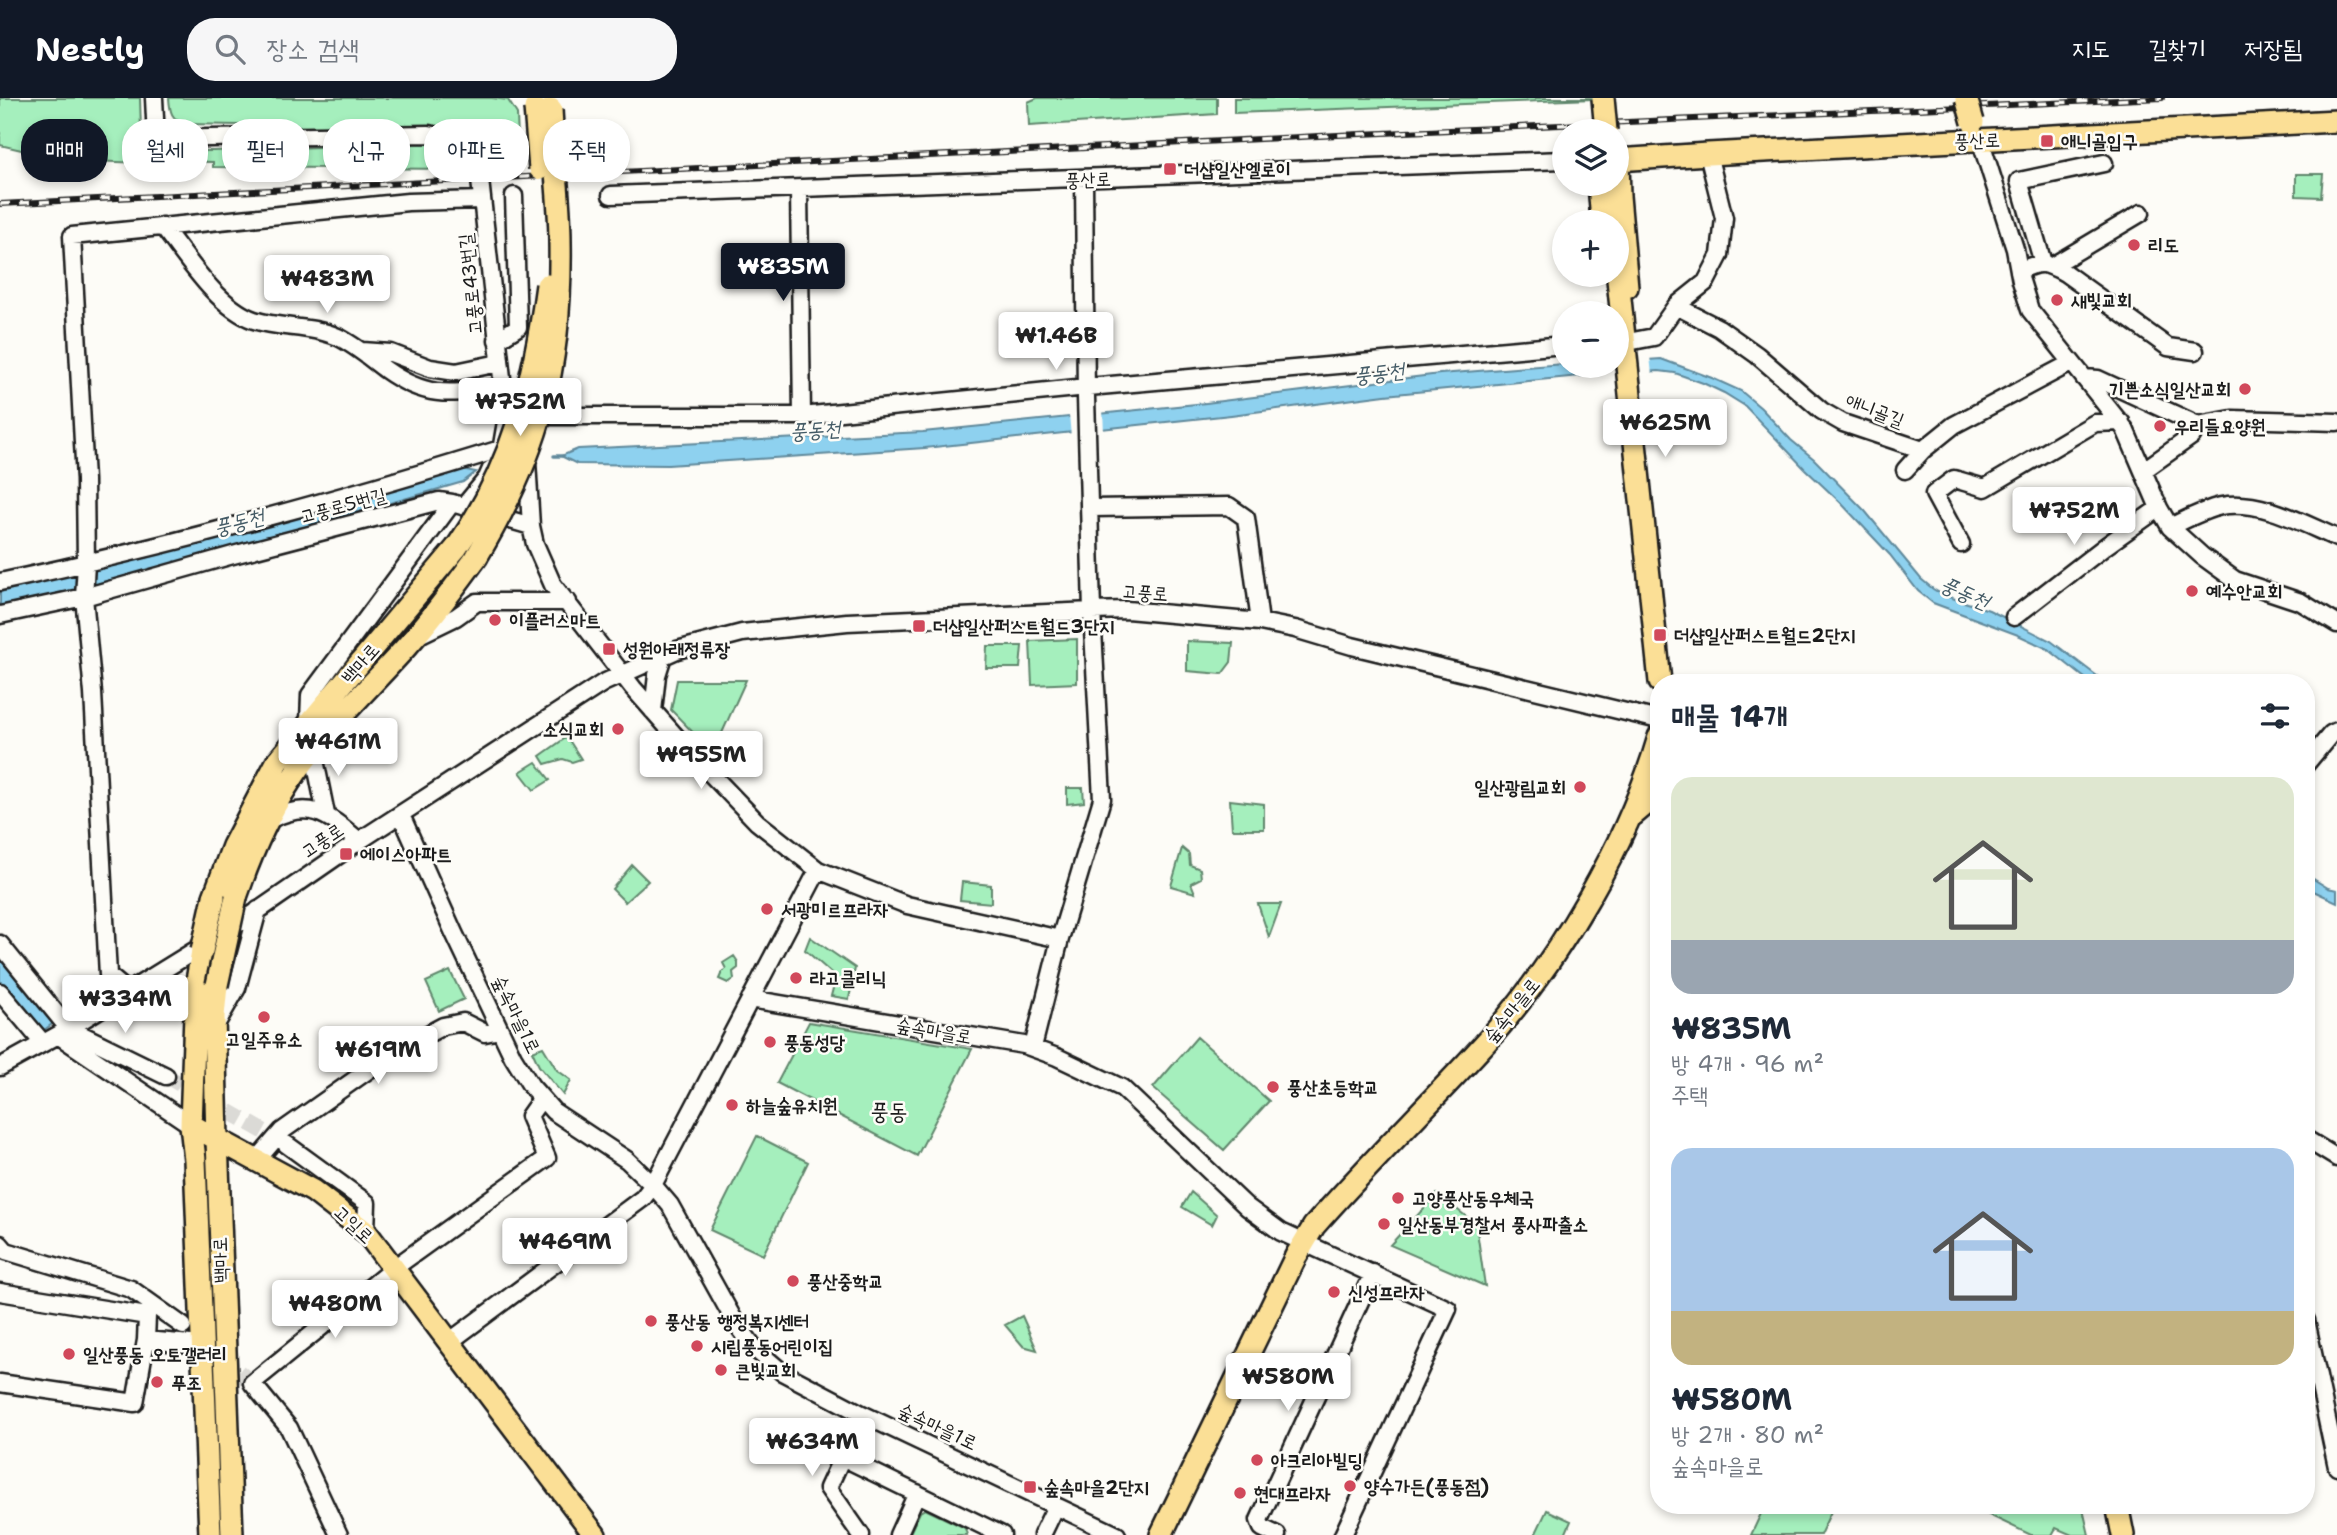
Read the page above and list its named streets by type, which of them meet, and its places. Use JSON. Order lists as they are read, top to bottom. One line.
{"streets":{"main road":["풍산로","백마로","숲속마을로","고일로"],"street":["고풍로43번길","애니골길","고풍로5번길","고풍로","숲속마을1로"]},"crossings":[["고풍로43번길","고풍로5번길"],["고풍로43번길","백마로"],["고풍로","숲속마을1로"],["고풍로","고일로"],["백마로","고일로"]],"districts":["풍동"],"water":["풍동천"],"places":{"transit":["애니골입구","더샵일산엘로이","더샵일산퍼스트월드3단지","더샵일산퍼스트월드2단지","성원아래정류장","에이스아파트","숲속마을2단지"],"other":["리도","새빛교회","기쁜소식일산교회","우리들요양원","예수안교회","이플러스마트","소식교회","일산광림교회","서광미르프라자","라고클리닉","고일주유소","풍동성당","풍산초등학교","하늘숲유치원","고양풍산동우체국","일산동부경찰서 풍사파출소","풍산중학교","신성프라자","풍산동 행정복지센터","시립풍동어린이집","일산풍동 오토갤러리","큰빛교회","푸조","아크리아빌딩","양수가든(풍동점)","현대프라자"]},"page":{"header":"Nestly","search":"장소 검색","nav":["지도","길찾기","저장됨"],"map_buttons":["+","−"],"chip":["매매","월세","필터","신규","아파트","주택"],"price":["₩835M","₩483M","₩1.46B","₩752M","₩625M","₩752M","₩461M","₩955M","₩334M","₩619M","₩469M","₩480M","₩580M","₩634M"],"heading":"매물 14개","list":[{"name":"₩835M","note":"방 4개 · 96 m² · 주택"},{"name":"₩580M","note":"방 2개 · 80 m² · 숲속마을로"}]}}
